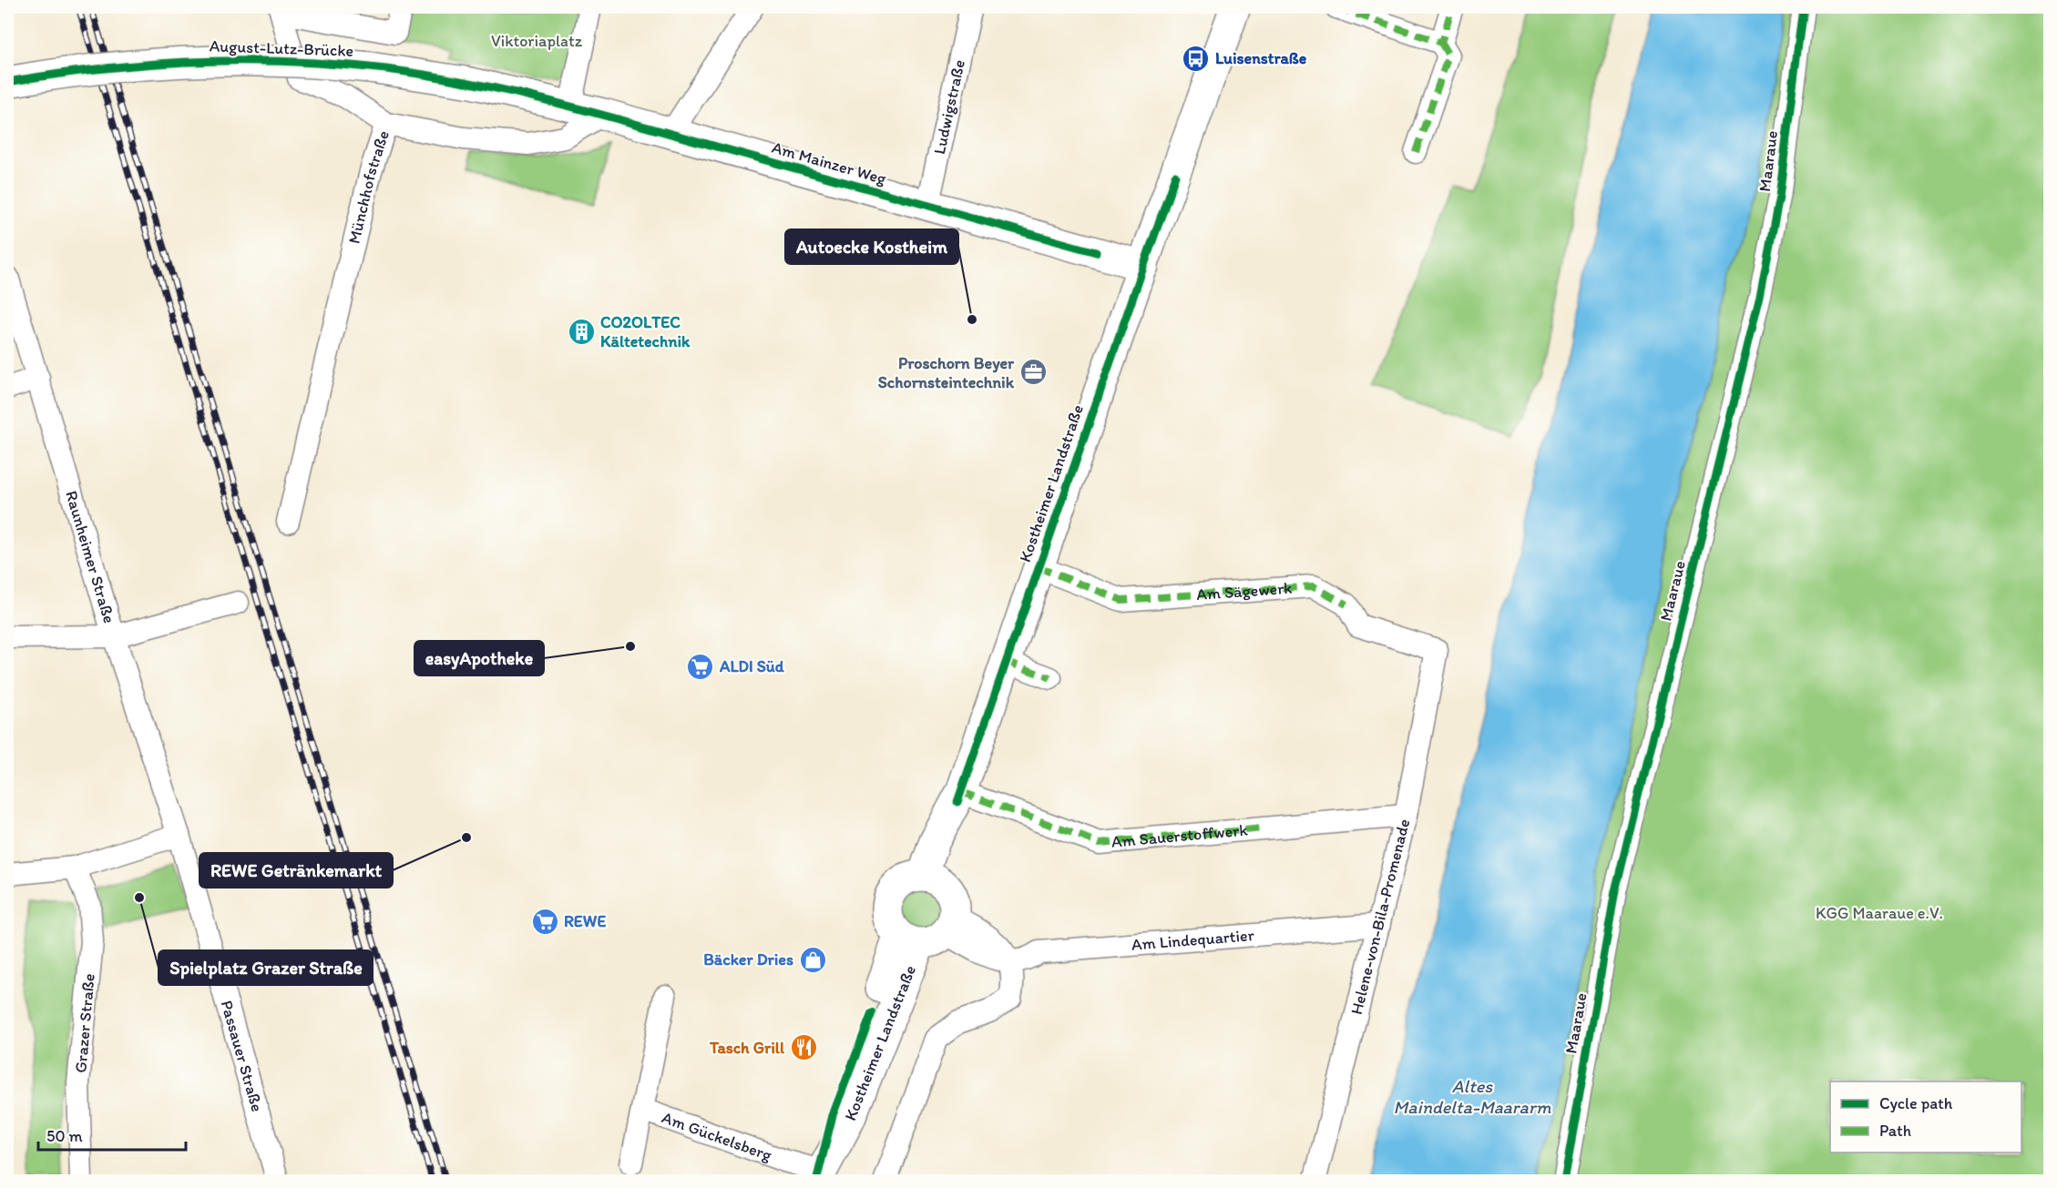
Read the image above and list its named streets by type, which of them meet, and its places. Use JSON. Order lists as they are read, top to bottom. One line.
{"streets":{"main road":["August-Lutz-Brücke","Am Mainzer Weg","Kostheimer Landstraße"],"street":["Ludwigstraße","Maaraue","Münchhofstraße","Raunheimer Straße","Am Sägewerk","Am Sauerstoffwerk","Helene-von-Bila-Promenade","Am Lindequartier","Grazer Straße","Passauer Straße","Am Gückelsberg"]},"crossings":[["August-Lutz-Brücke","Am Mainzer Weg"],["Ludwigstraße","Am Mainzer Weg"],["Am Mainzer Weg","Kostheimer Landstraße"],["Kostheimer Landstraße","Am Sägewerk"],["Kostheimer Landstraße","Am Sauerstoffwerk"],["Kostheimer Landstraße","Am Gückelsberg"],["Raunheimer Straße","Passauer Straße"],["Am Sägewerk","Helene-von-Bila-Promenade"],["Am Sauerstoffwerk","Helene-von-Bila-Promenade"],["Helene-von-Bila-Promenade","Am Lindequartier"]],"water":["Altes Maindelta-Maararm"],"parks":["Viktoriaplatz","KGG Maaraue e.V."],"places":{"bus stop":["Luisenstraße"],"other":["Autoecke Kostheim","easyApotheke","REWE Getränkemarkt","Spielplatz Grazer Straße"],"building":["CO2OLTEC Kältetechnik"],"office":["Proschorn Beyer Schornsteintechnik"],"supermarket":["ALDI Süd","REWE"],"shop":["Bäcker Dries"],"restaurant":["Tasch Grill"]},"legend":["Cycle path","Path"],"scale_bar":"50 m"}
